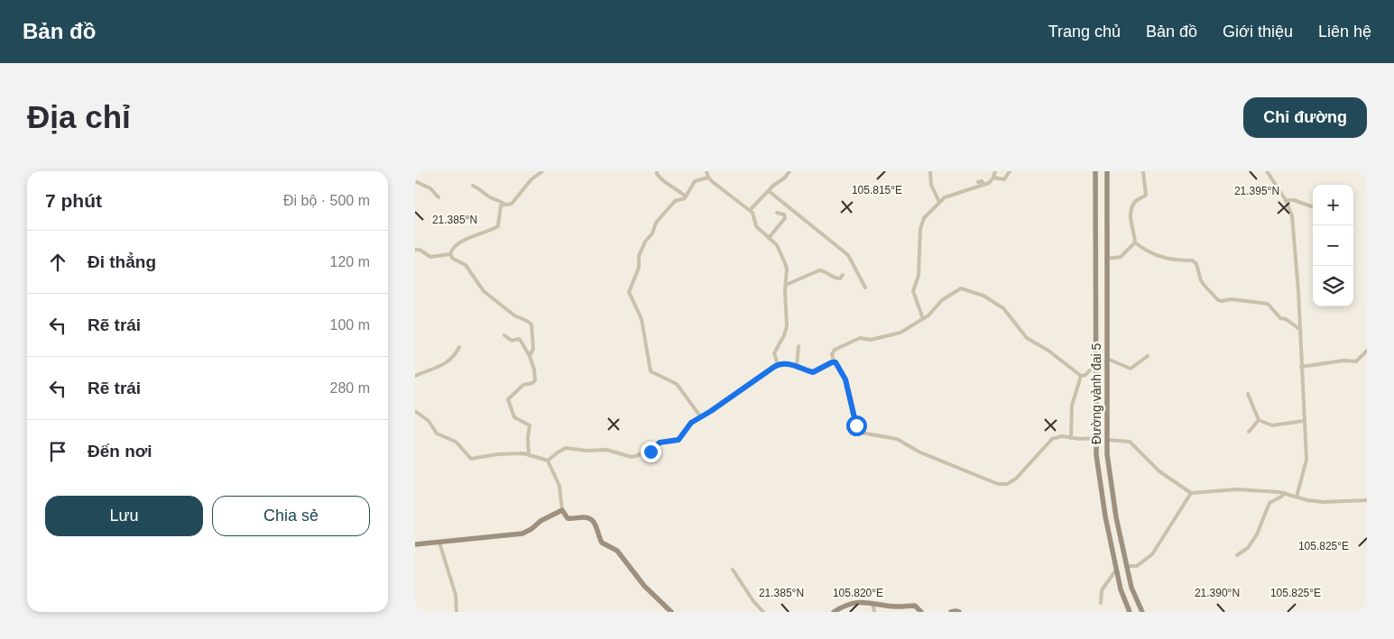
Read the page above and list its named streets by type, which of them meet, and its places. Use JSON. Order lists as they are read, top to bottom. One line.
{"streets":{"main road":["Đường vành đai 5"]},"page":{"header":"Bản đồ","nav":["Trang chủ","Bản đồ","Giới thiệu","Liên hệ"],"buttons":["Chỉ đường",["Lưu","Chia sẻ"]],"title":"Địa chỉ","heading":["7 phút","Đi bộ · 500 m"],"map_buttons":["+","−"],"list":[["Đi thẳng","120 m"],["Rẽ trái","100 m"],["Rẽ trái","280 m"],"Đến nơi"]},"coordinates":["105.815°E","21.395°N","21.385°N","105.825°E","21.390°N","105.820°E"]}
